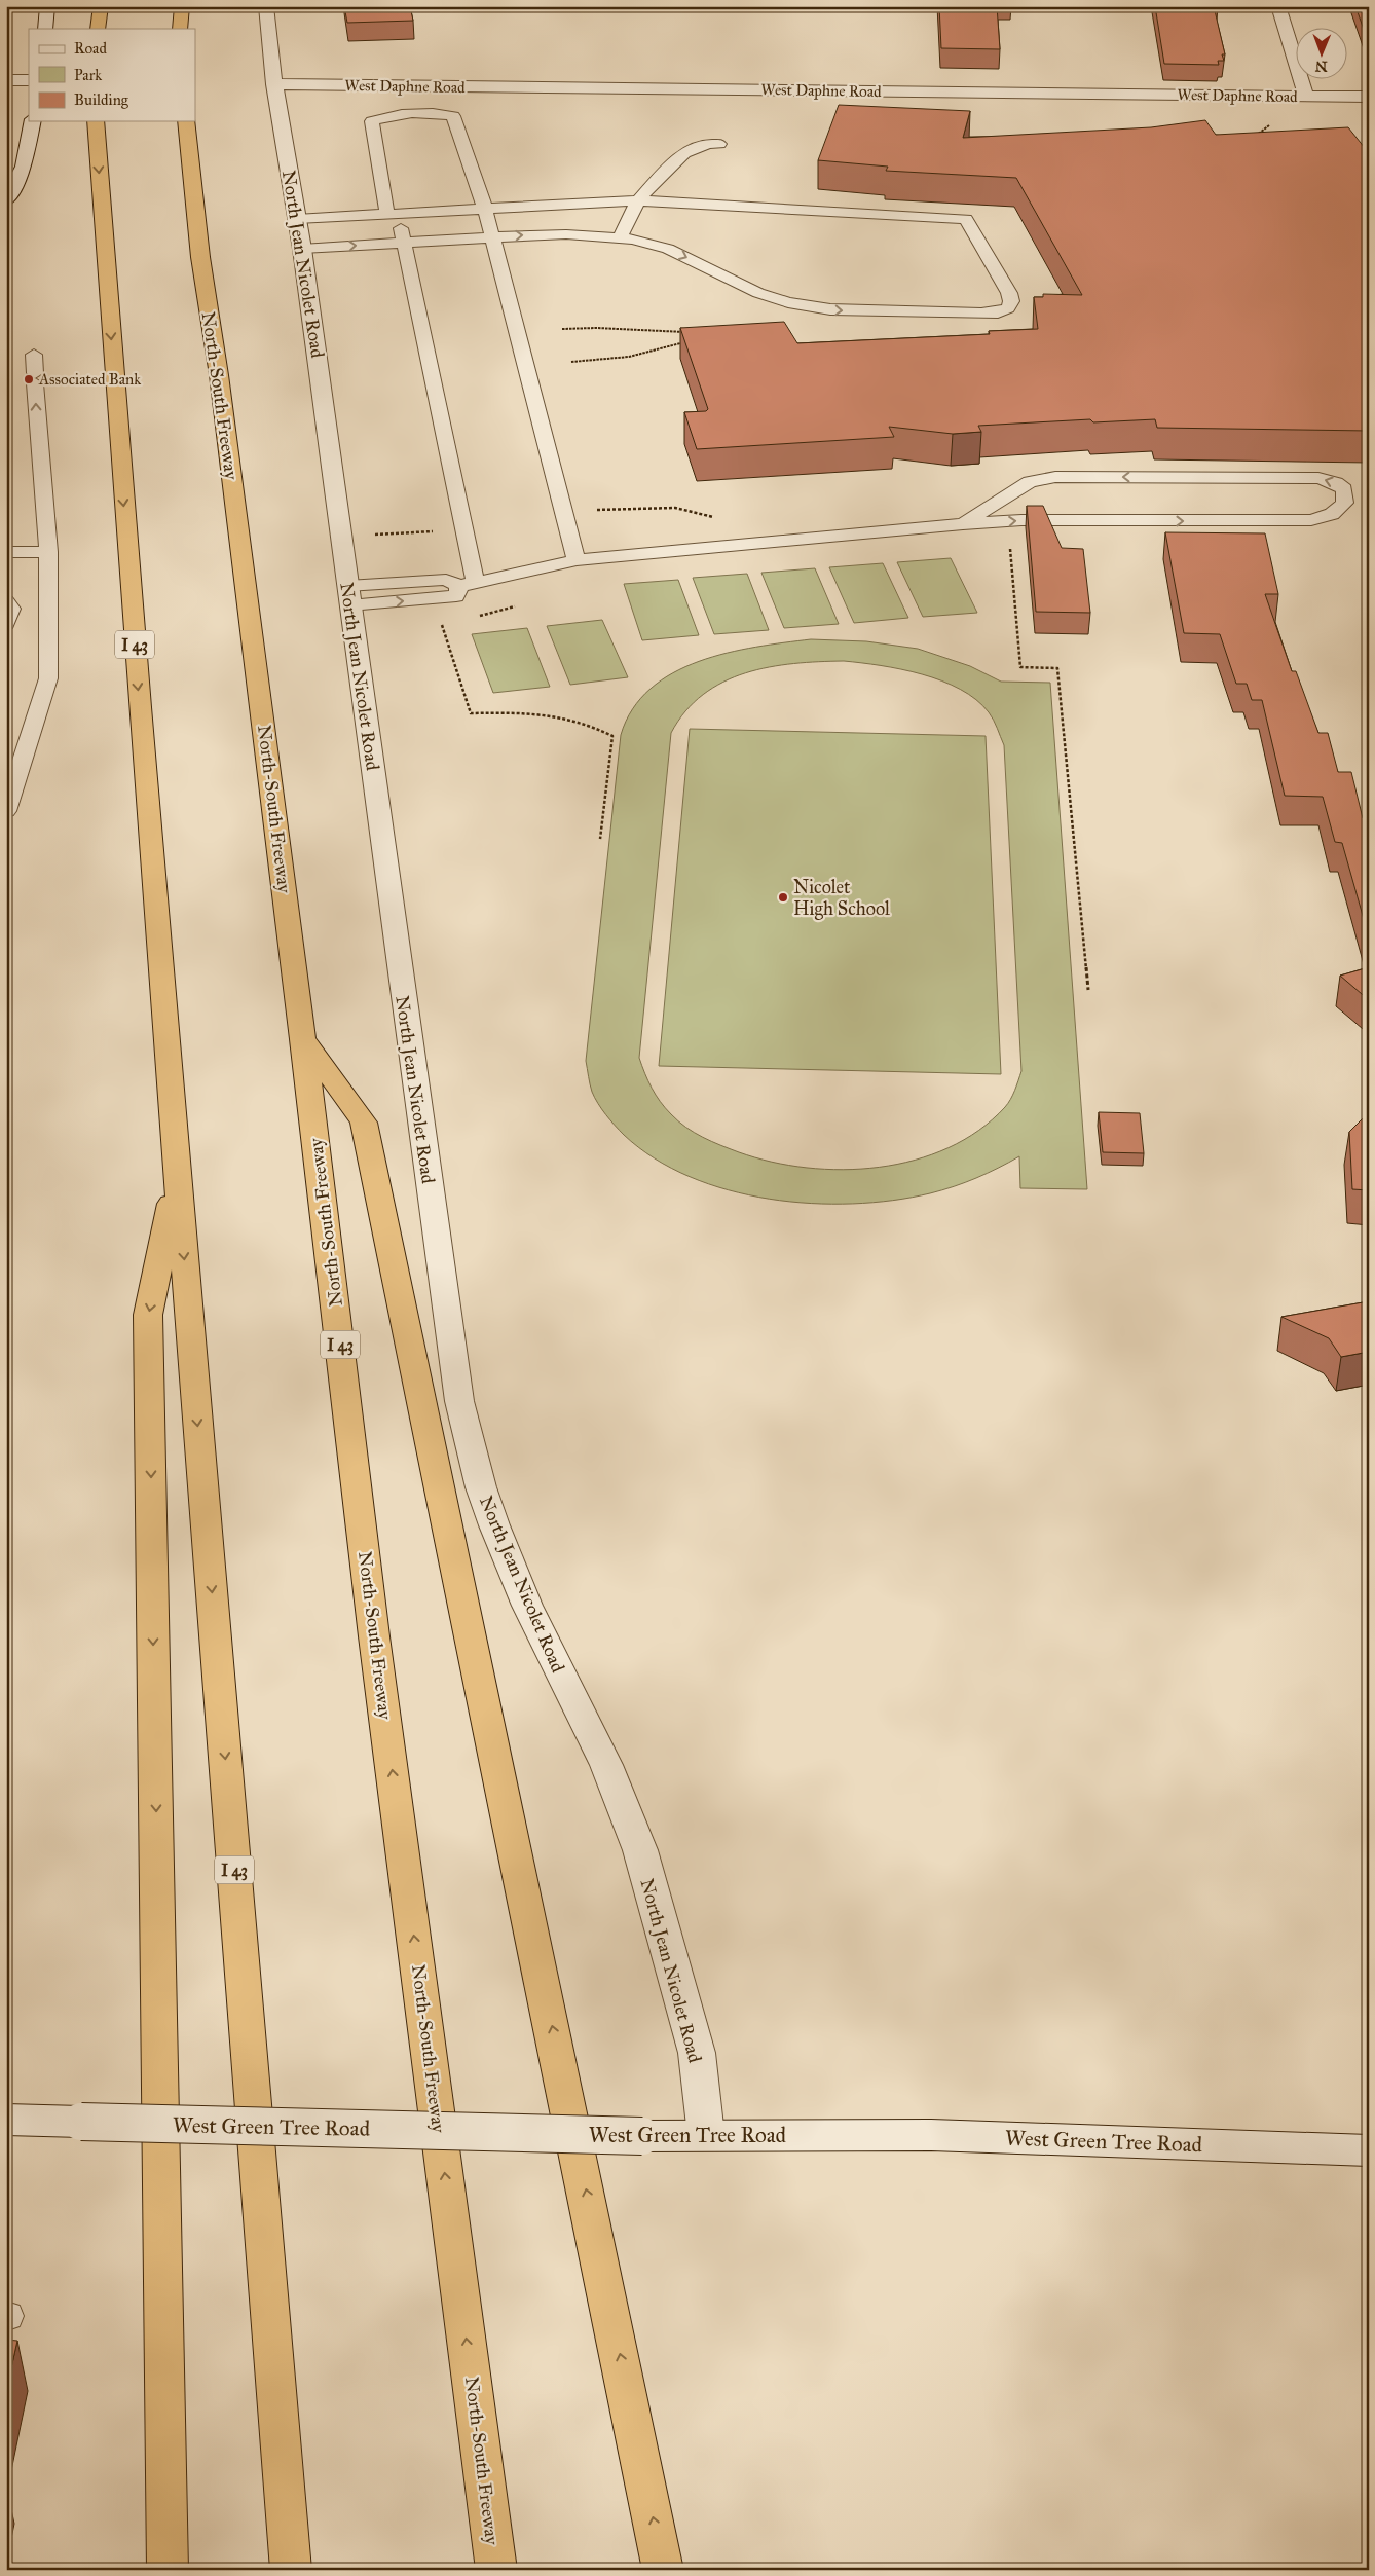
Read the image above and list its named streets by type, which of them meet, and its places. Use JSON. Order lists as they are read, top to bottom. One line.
{"streets":{"highway":["North-South Freeway","I 43"],"street":["West Daphne Road","North Jean Nicolet Road","West Green Tree Road"]},"crossings":[["West Daphne Road","North Jean Nicolet Road"],["North Jean Nicolet Road","West Green Tree Road"]],"places":["Associated Bank","Nicolet High School"],"legend":["Road","Park","Building"],"north":"bottom"}
